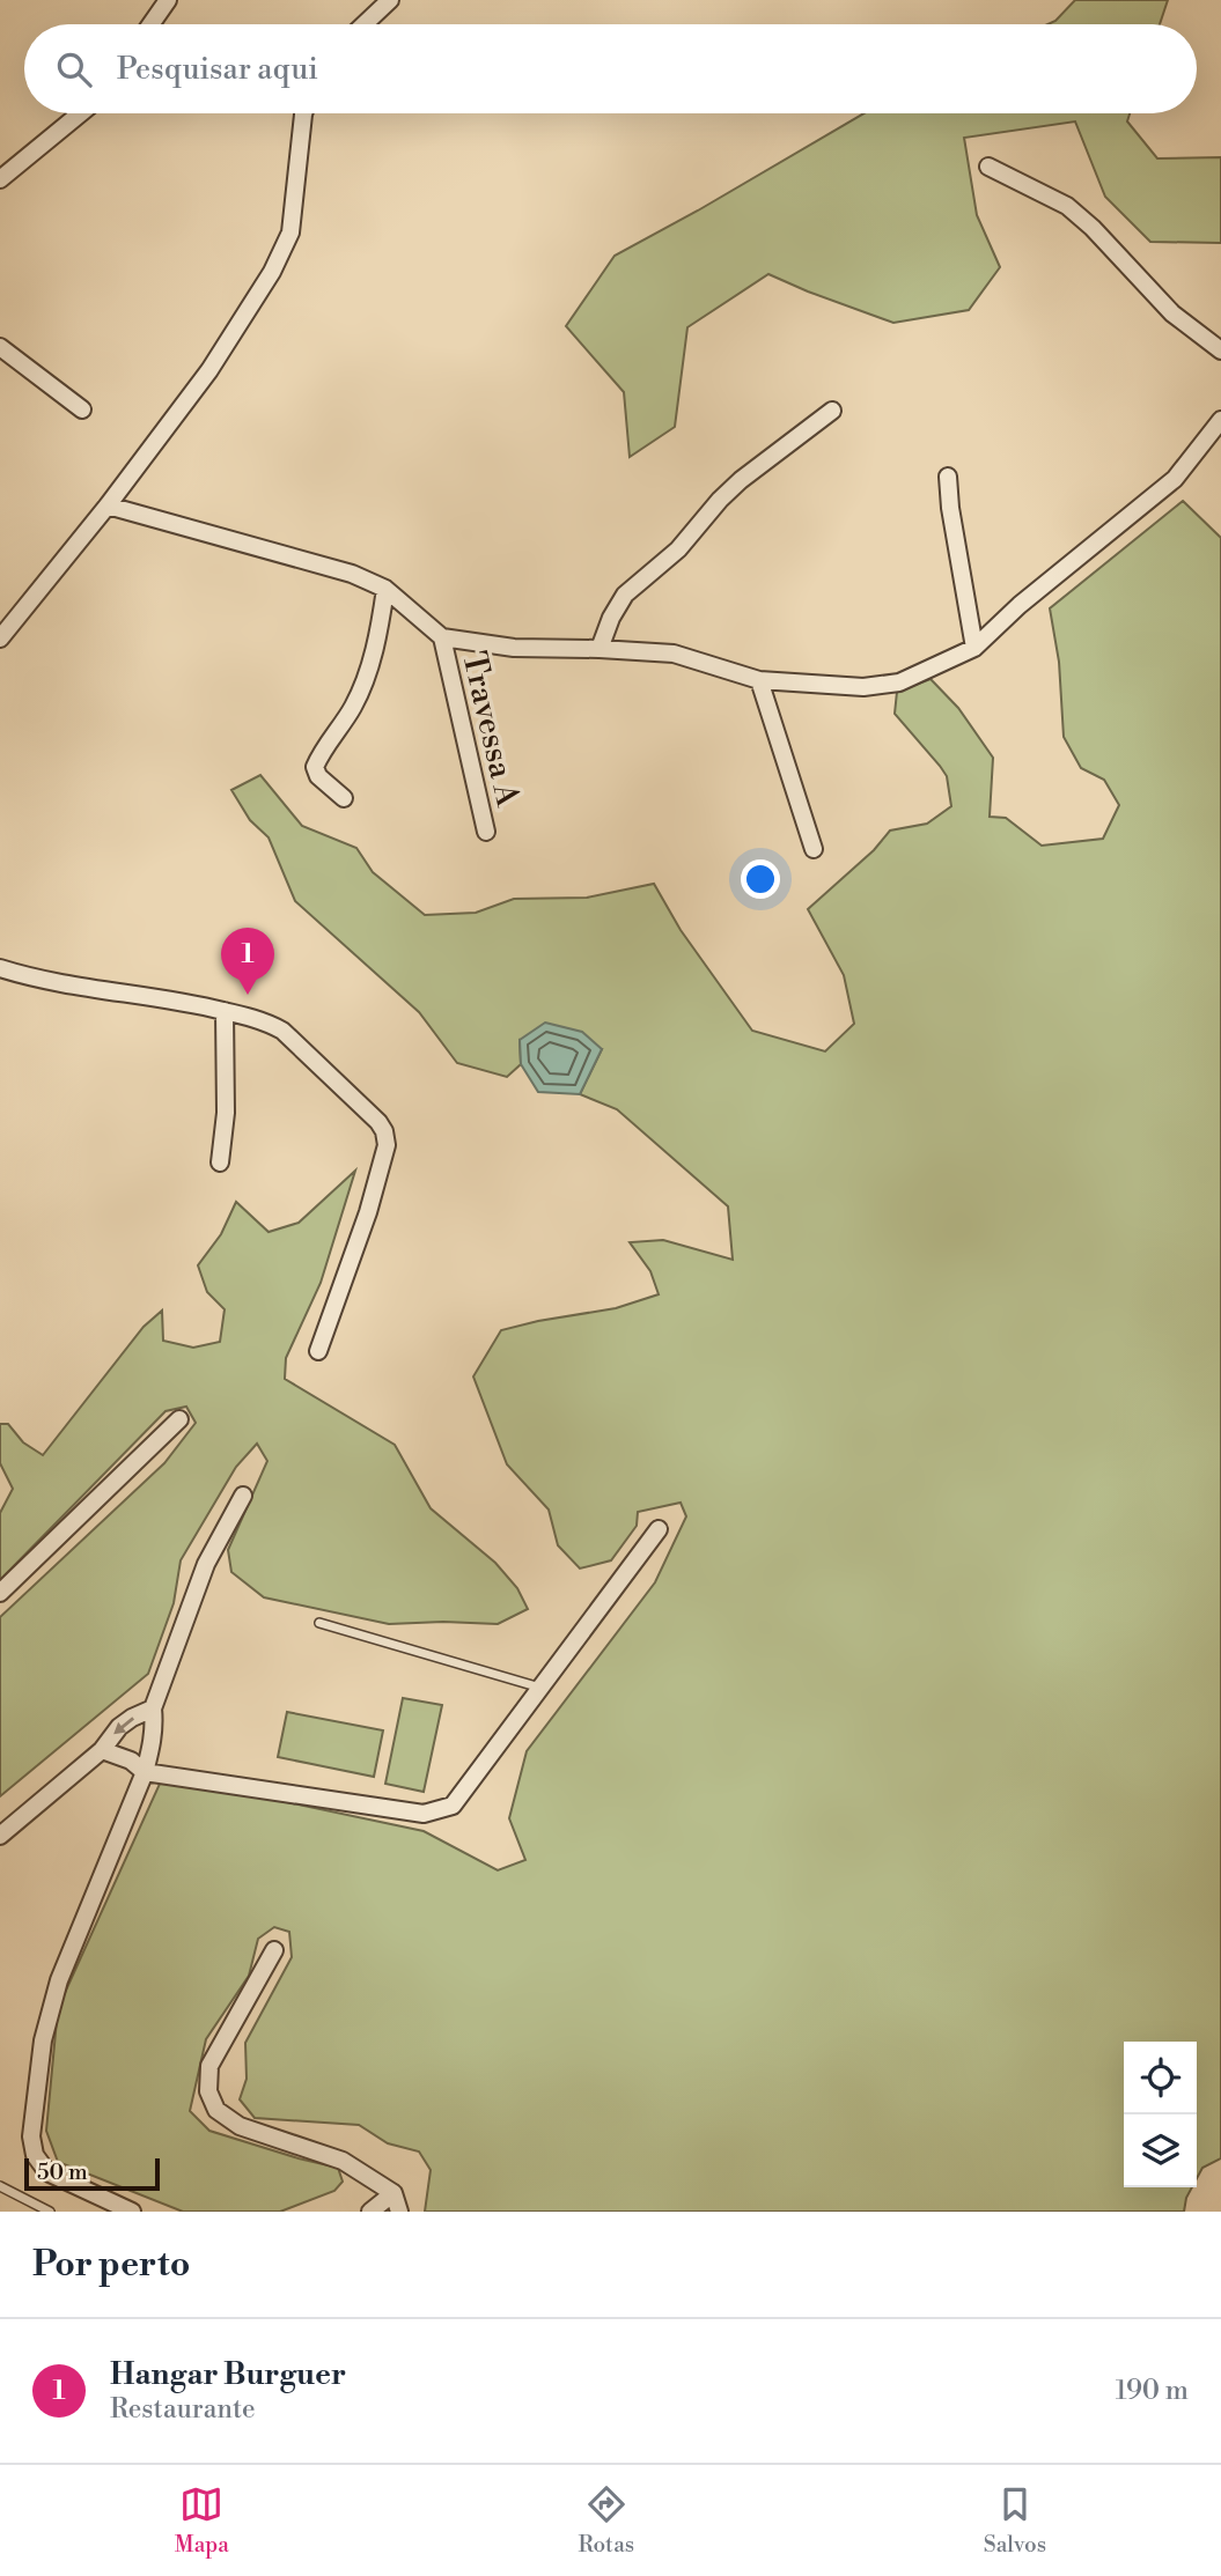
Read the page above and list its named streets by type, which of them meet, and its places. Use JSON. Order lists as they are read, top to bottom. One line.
{"streets":{"street":["Travessa A"]},"scale_bar":"50 m","page":{"search":"Pesquisar aqui","pins":"1","scale":"50 m","heading":"Por perto","list":[{"mark":"1","name":"Hangar Burguer","note":"Restaurante","value":"190 m"}],"nav":["Mapa","Rotas","Salvos"]}}
